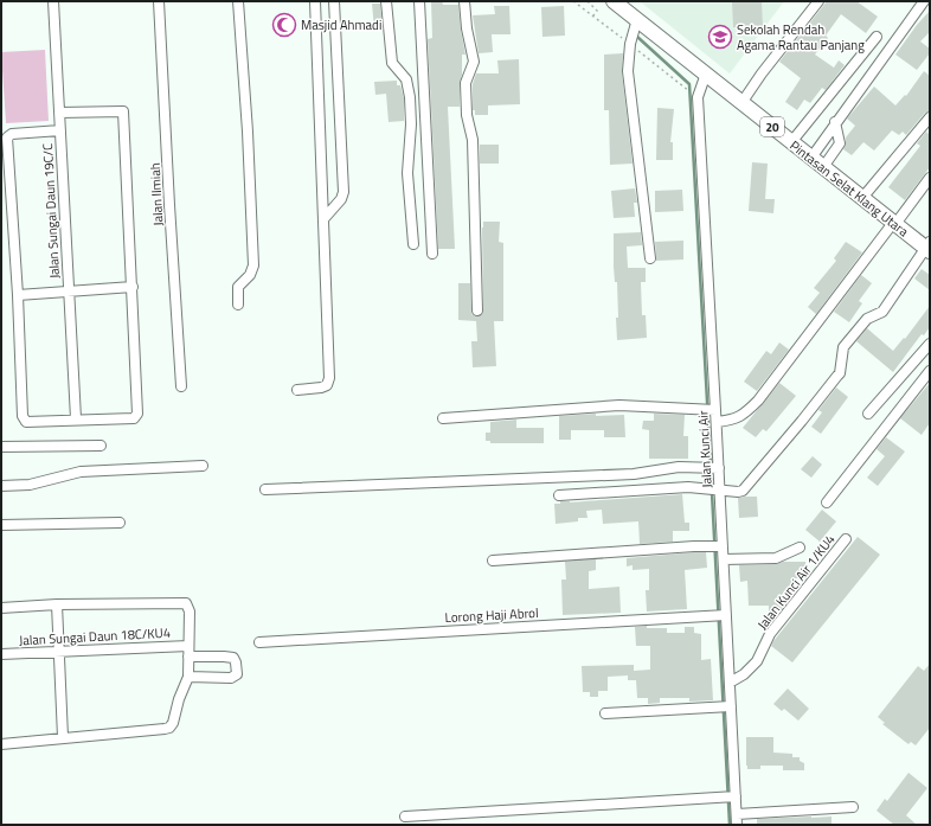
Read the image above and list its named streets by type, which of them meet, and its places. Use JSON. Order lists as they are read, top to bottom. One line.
{"streets":{"highway":["20","Pintasan Selat Klang Utara"],"street":["Jalan Ilmiah","Jalan Sungai Daun 19C/C","Jalan Kunci Air","Jalan Kunci Air 1/KU4","Lorong Haji Abrol","Jalan Sungai Daun 18C/KU4"]},"crossings":[["Pintasan Selat Klang Utara","Jalan Kunci Air"],["Jalan Kunci Air","Jalan Kunci Air 1/KU4"],["Jalan Kunci Air","Lorong Haji Abrol"]],"places":{"mosque":["Masjid Ahmadi"],"school or university":["Sekolah Rendah Agama Rantau Panjang"]}}
